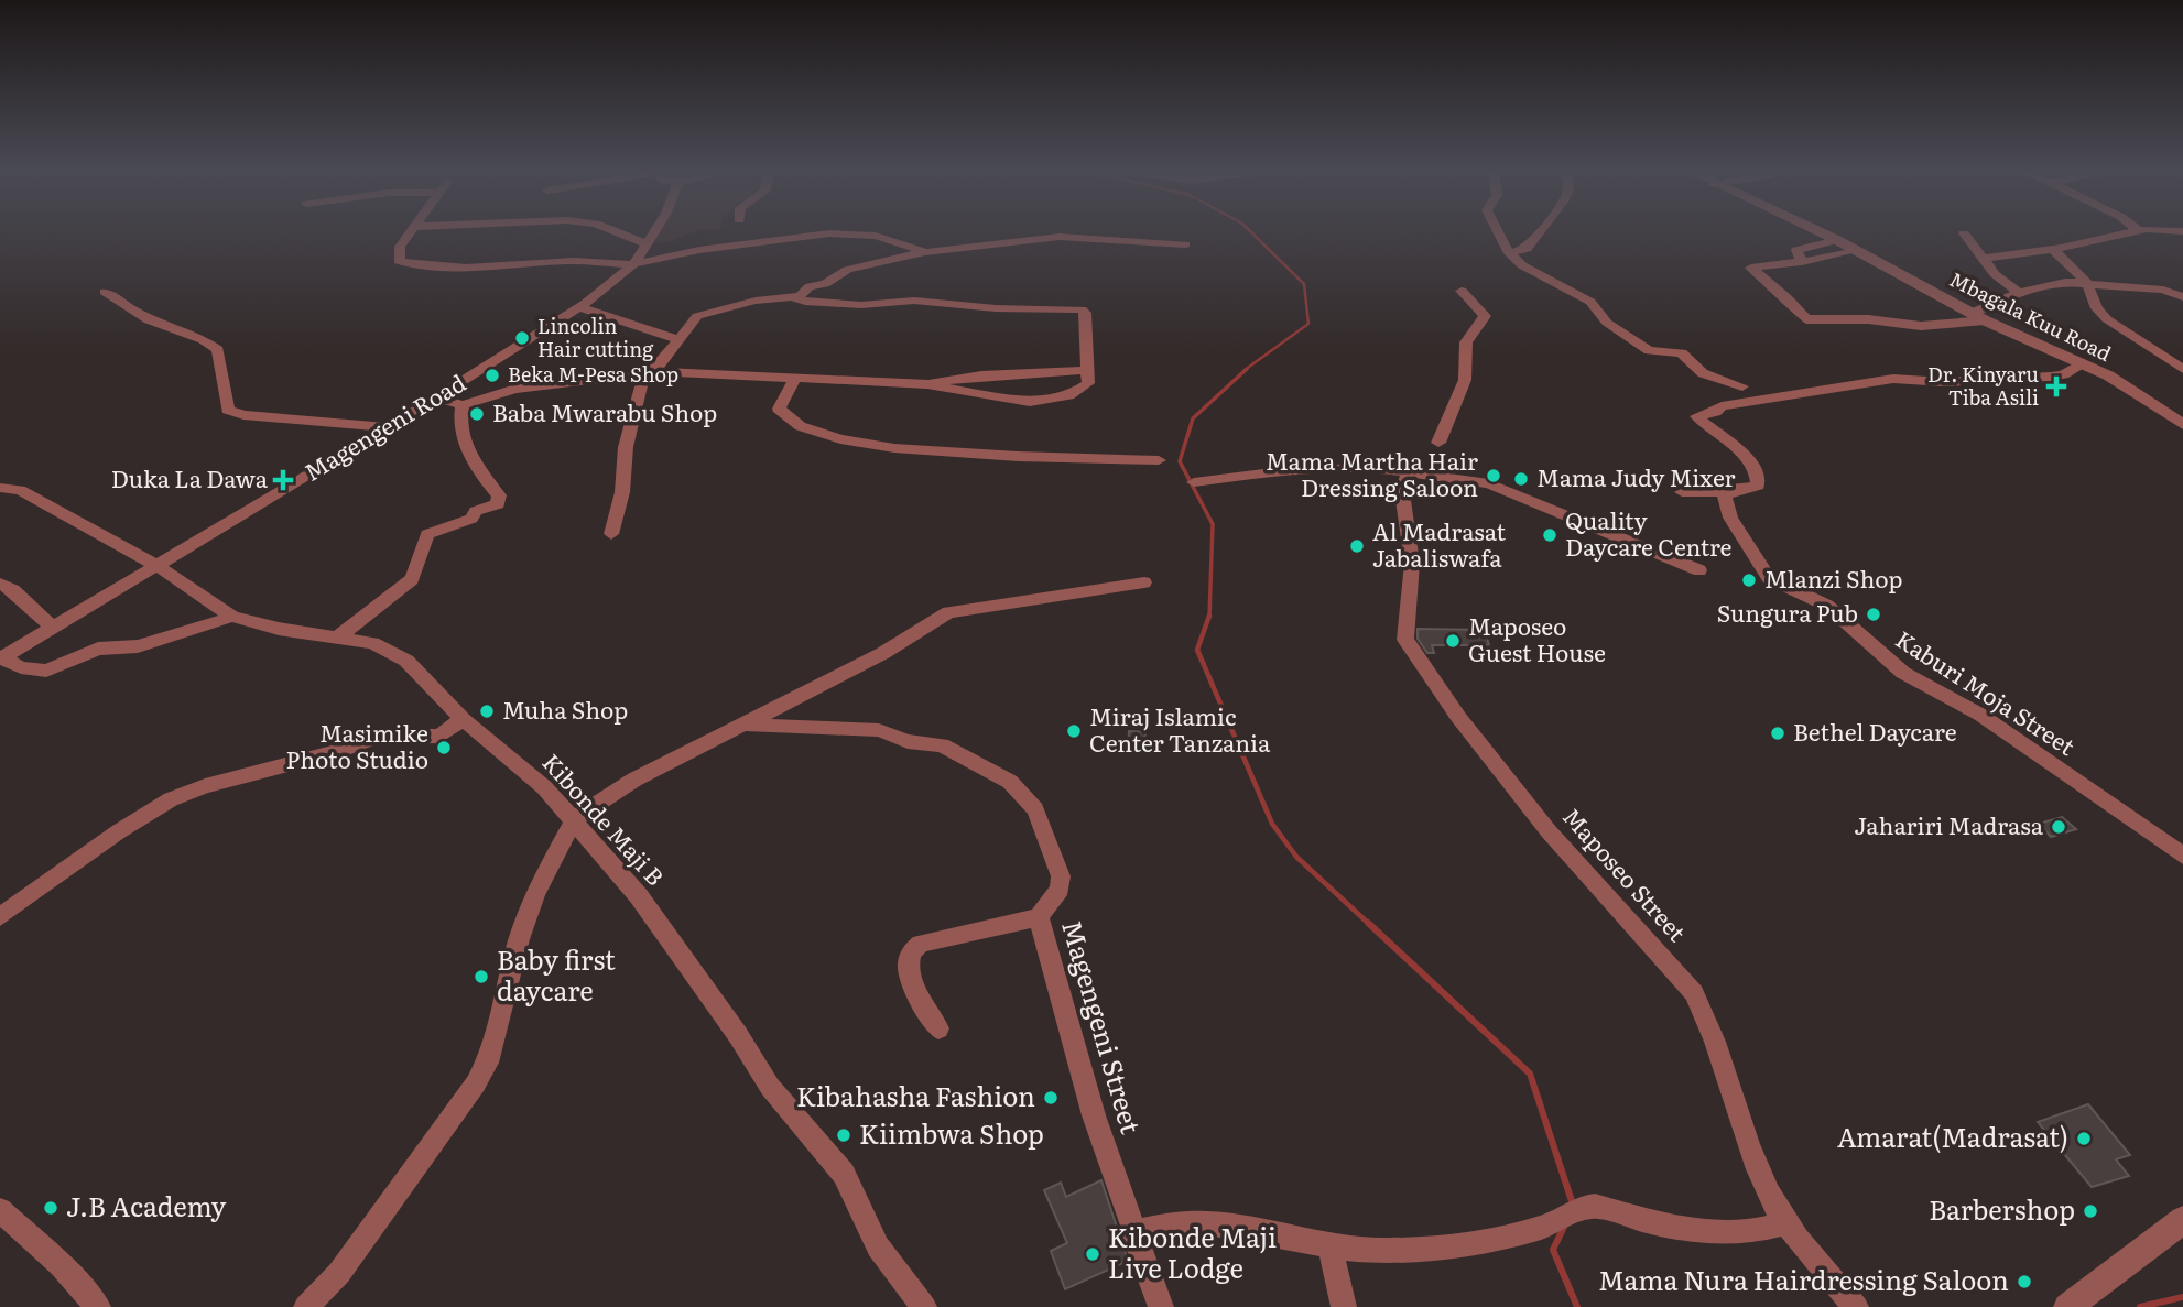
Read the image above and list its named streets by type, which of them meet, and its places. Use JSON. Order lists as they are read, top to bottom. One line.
{"streets":{"street":["Mbagala Kuu Road","Magengeni Road","Kaburi Moja Street","Kibonde Maji B","Maposeo Street","Magengeni Street"]},"places":{"other":["Lincolin Hair cutting","Beka M-Pesa Shop","Baba Mwarabu Shop","Mama Martha Hair Dressing Saloon","Mama Judy Mixer","Quality Daycare Centre","Al Madrasat Jabaliswafa","Mlanzi Shop","Sungura Pub","Maposeo Guest House","Muha Shop","Miraj Islamic Center Tanzania","Bethel Daycare","Masimike Photo Studio","Jahariri Madrasa","Baby first daycare","Kibahasha Fashion","Kiimbwa Shop","Amarat(Madrasat)","J.B Academy","Barbershop","Kibonde Maji Live Lodge","Mama Nura Hairdressing Saloon"],"health":["Dr. Kinyaru Tiba Asili","Duka La Dawa"]}}
